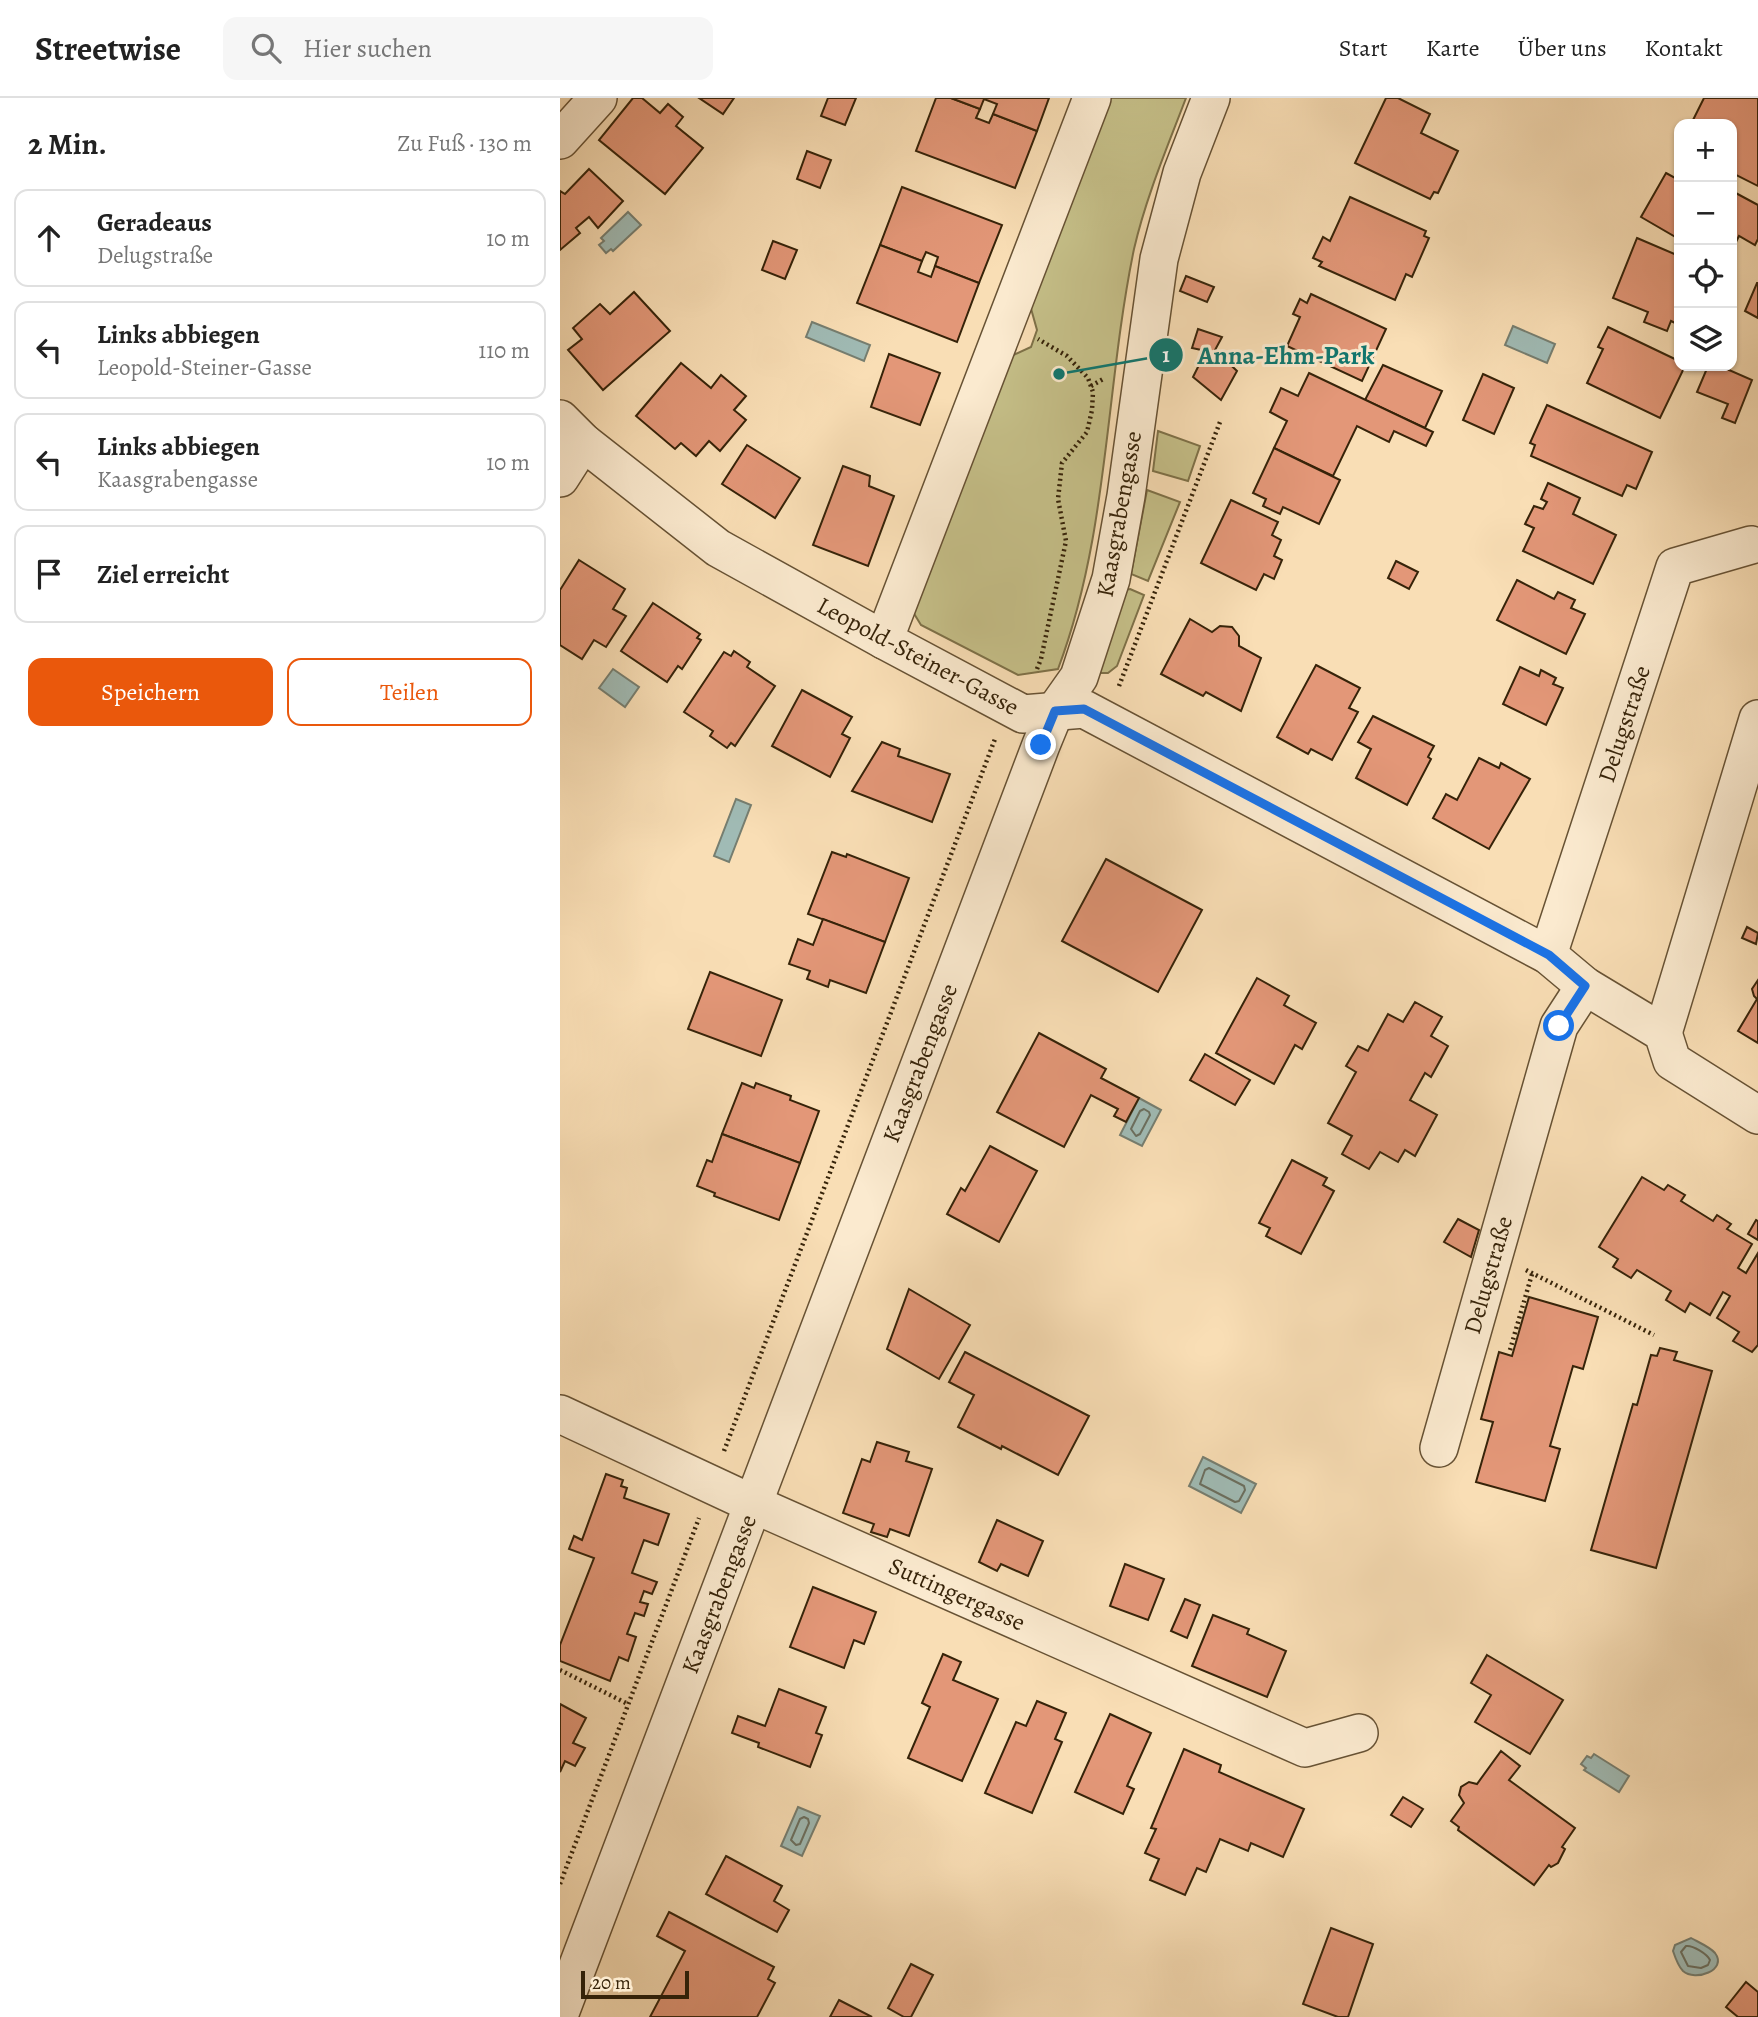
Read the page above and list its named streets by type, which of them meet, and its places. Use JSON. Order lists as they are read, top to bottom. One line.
{"streets":{"street":["Kaasgrabengasse","Leopold-Steiner-Gasse","Delugstraße","Suttingergasse"]},"crossings":[["Kaasgrabengasse","Leopold-Steiner-Gasse"],["Kaasgrabengasse","Suttingergasse"],["Leopold-Steiner-Gasse","Delugstraße"]],"places":["Anna-Ehm-Park"],"scale_bar":"20 m","page":{"header":"Streetwise","search":"Hier suchen","nav":["Start","Karte","Über uns","Kontakt"],"heading":["2 Min.","Zu Fuß · 130 m"],"map_buttons":["+","−"],"list":[["Geradeaus","Delugstraße","10 m"],["Links abbiegen","Leopold-Steiner-Gasse","110 m"],["Links abbiegen","Kaasgrabengasse","10 m"],"Ziel erreicht"],"buttons":["Speichern","Teilen"],"scale":"20 m"}}
